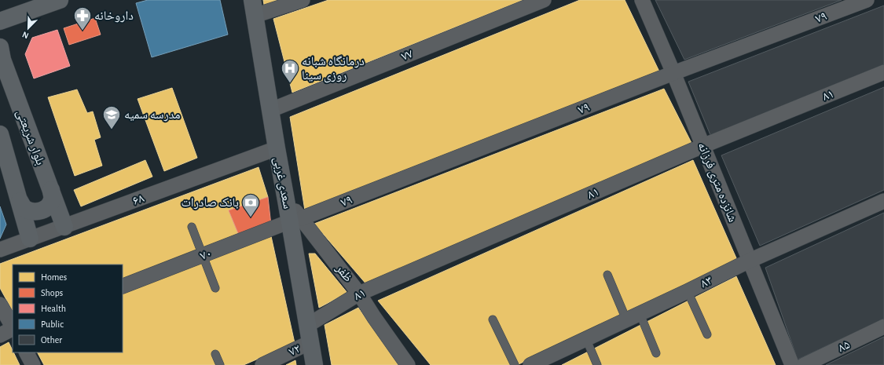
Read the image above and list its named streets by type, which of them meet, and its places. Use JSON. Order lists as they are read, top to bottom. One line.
{"streets":{"main road":["بلوار شریعتی","سعدی غربی"],"street":["۷۹","۷۷","۸۱","شانزده متری فرزانه","۶۸","۷۰","ظفر","۸۳","۸۵","۷۲"]},"crossings":[["۷۹","شانزده متری فرزانه"],["۷۹","سعدی غربی"],["۷۹","۷۰"],["۷۹","ظفر"],["۷۷","سعدی غربی"],["۸۱","شانزده متری فرزانه"],["۸۱","سعدی غربی"],["۸۱","ظفر"],["بلوار شریعتی","۶۸"],["شانزده متری فرزانه","۸۳"],["سعدی غربی","۶۸"],["سعدی غربی","۷۰"],["سعدی غربی","ظفر"],["سعدی غربی","۷۲"],["۷۰","ظفر"]],"places":{"pharmacy":["داروخانه"],"hospital":["درمانگاه شبانه روزی سینا"],"school or university":["مدرسه سمیه"],"bank":["بانک صادرات"]},"legend":["Homes","Shops","Health","Public","Other"],"north":"bottom left"}
